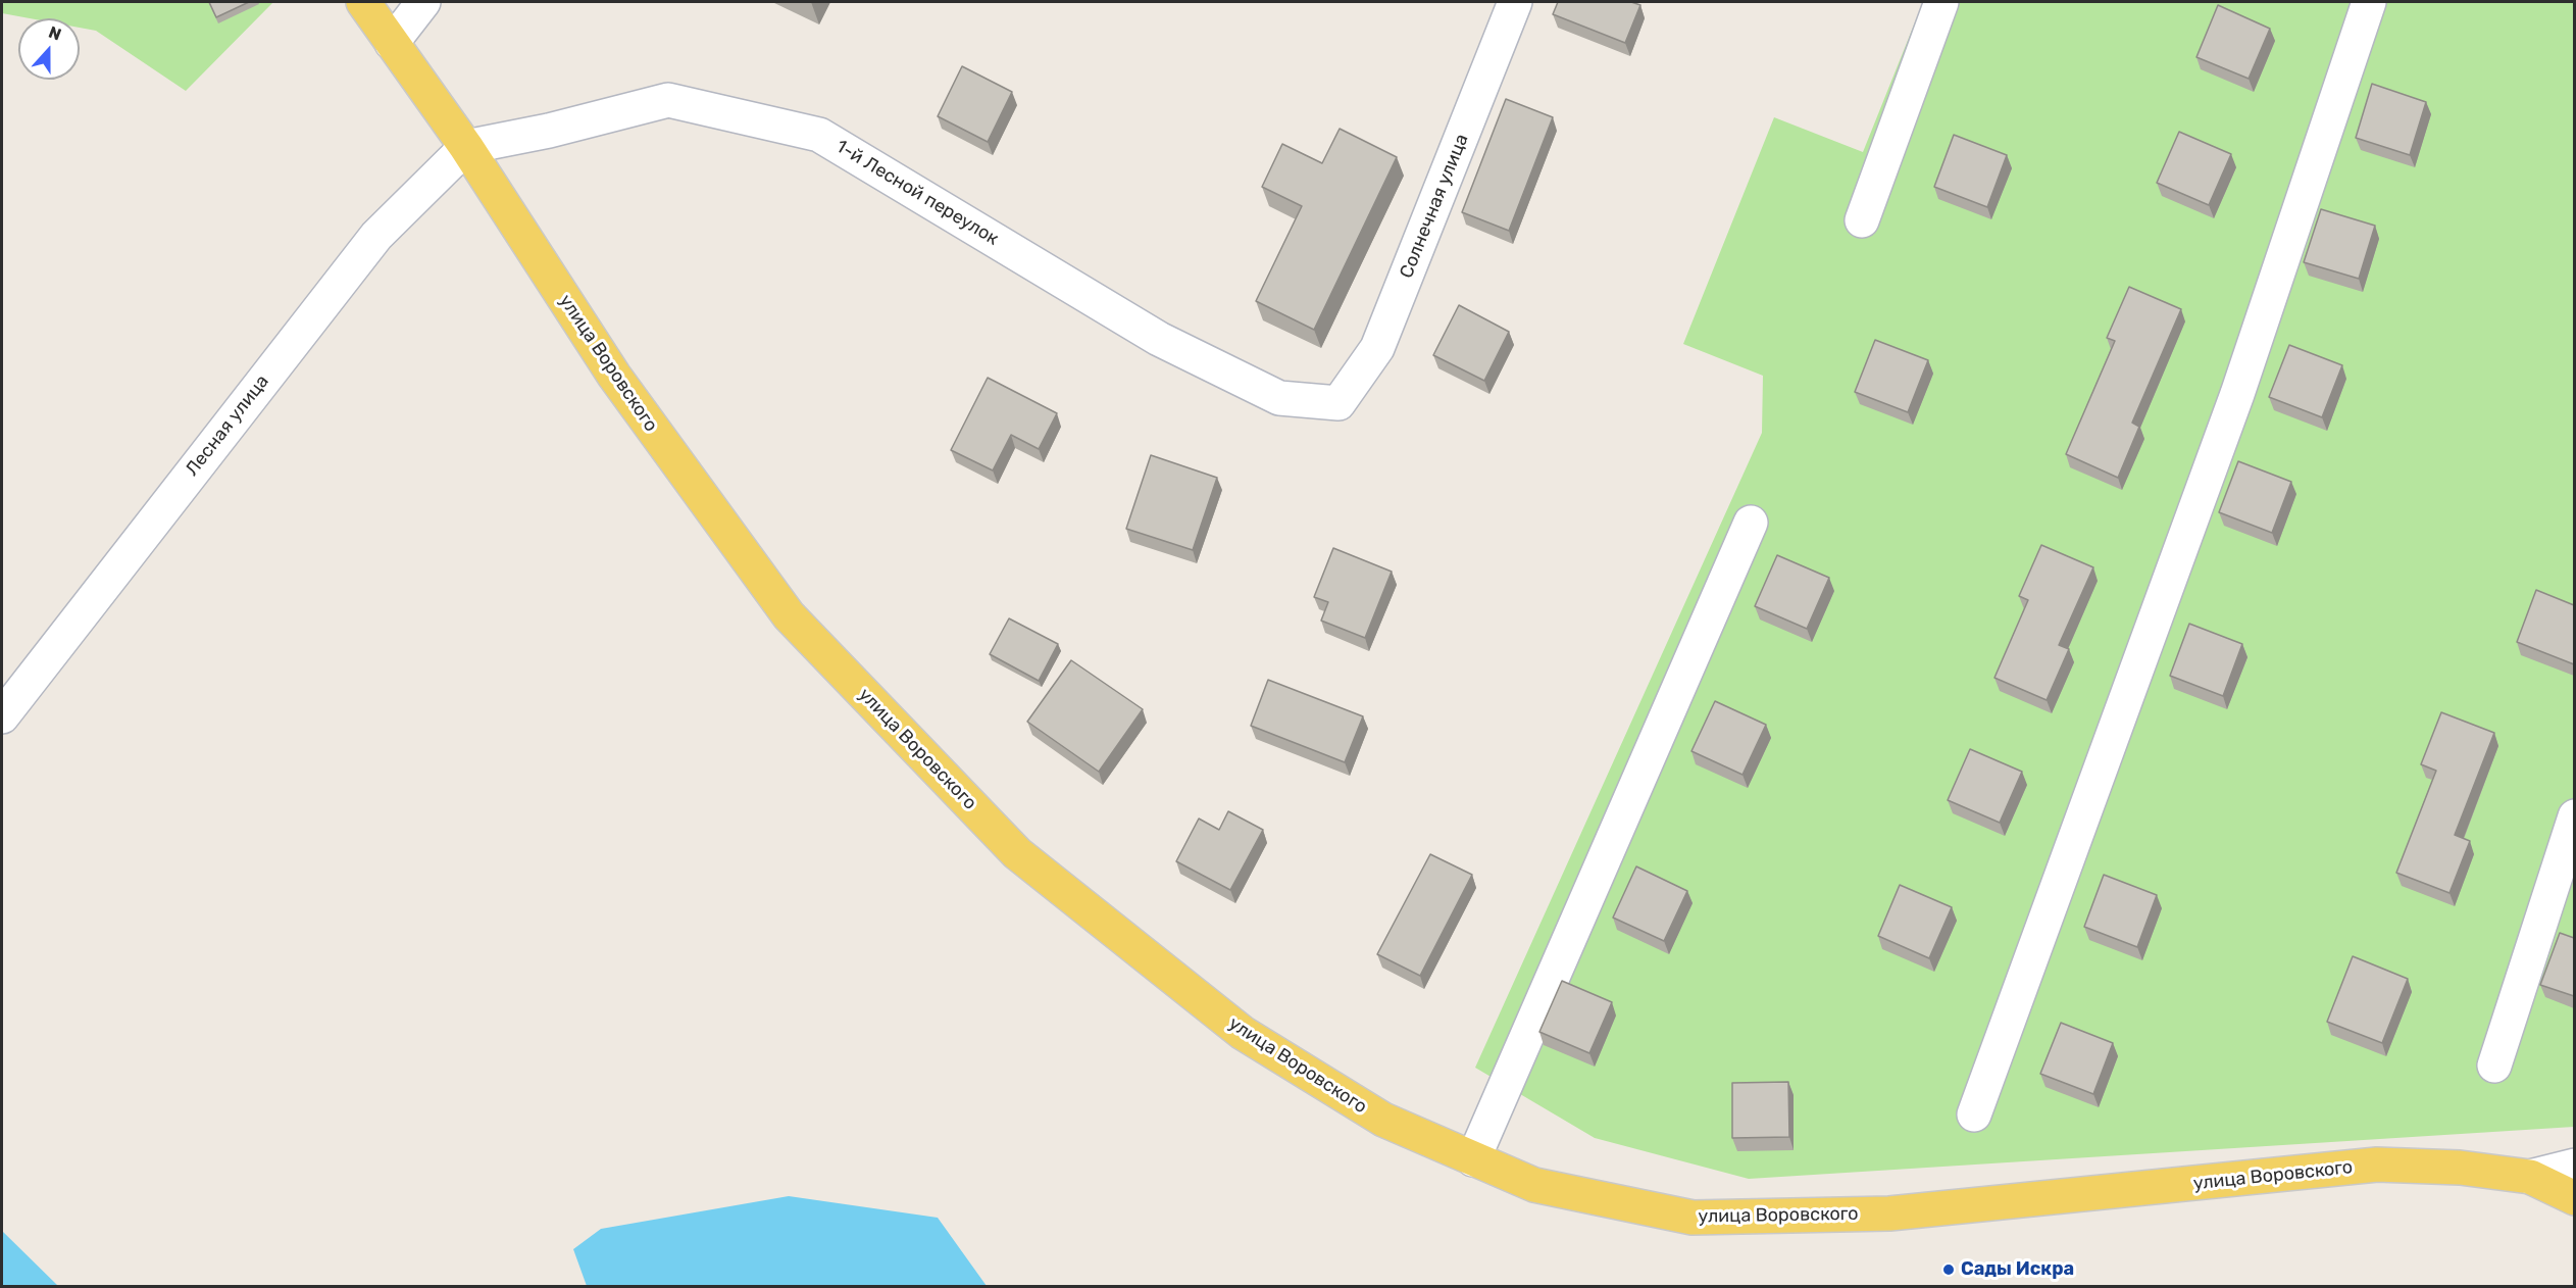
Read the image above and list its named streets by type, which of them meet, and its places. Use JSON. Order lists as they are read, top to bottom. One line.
{"streets":{"main road":["улица Воровского"],"street":["1-й Лесной переулок","Солнечная улица","Лесная улица"]},"crossings":[["1-й Лесной переулок","Солнечная улица"],["1-й Лесной переулок","улица Воровского"],["1-й Лесной переулок","Лесная улица"],["улица Воровского","Лесная улица"]],"places":["Сады Искра"],"north":"top"}
